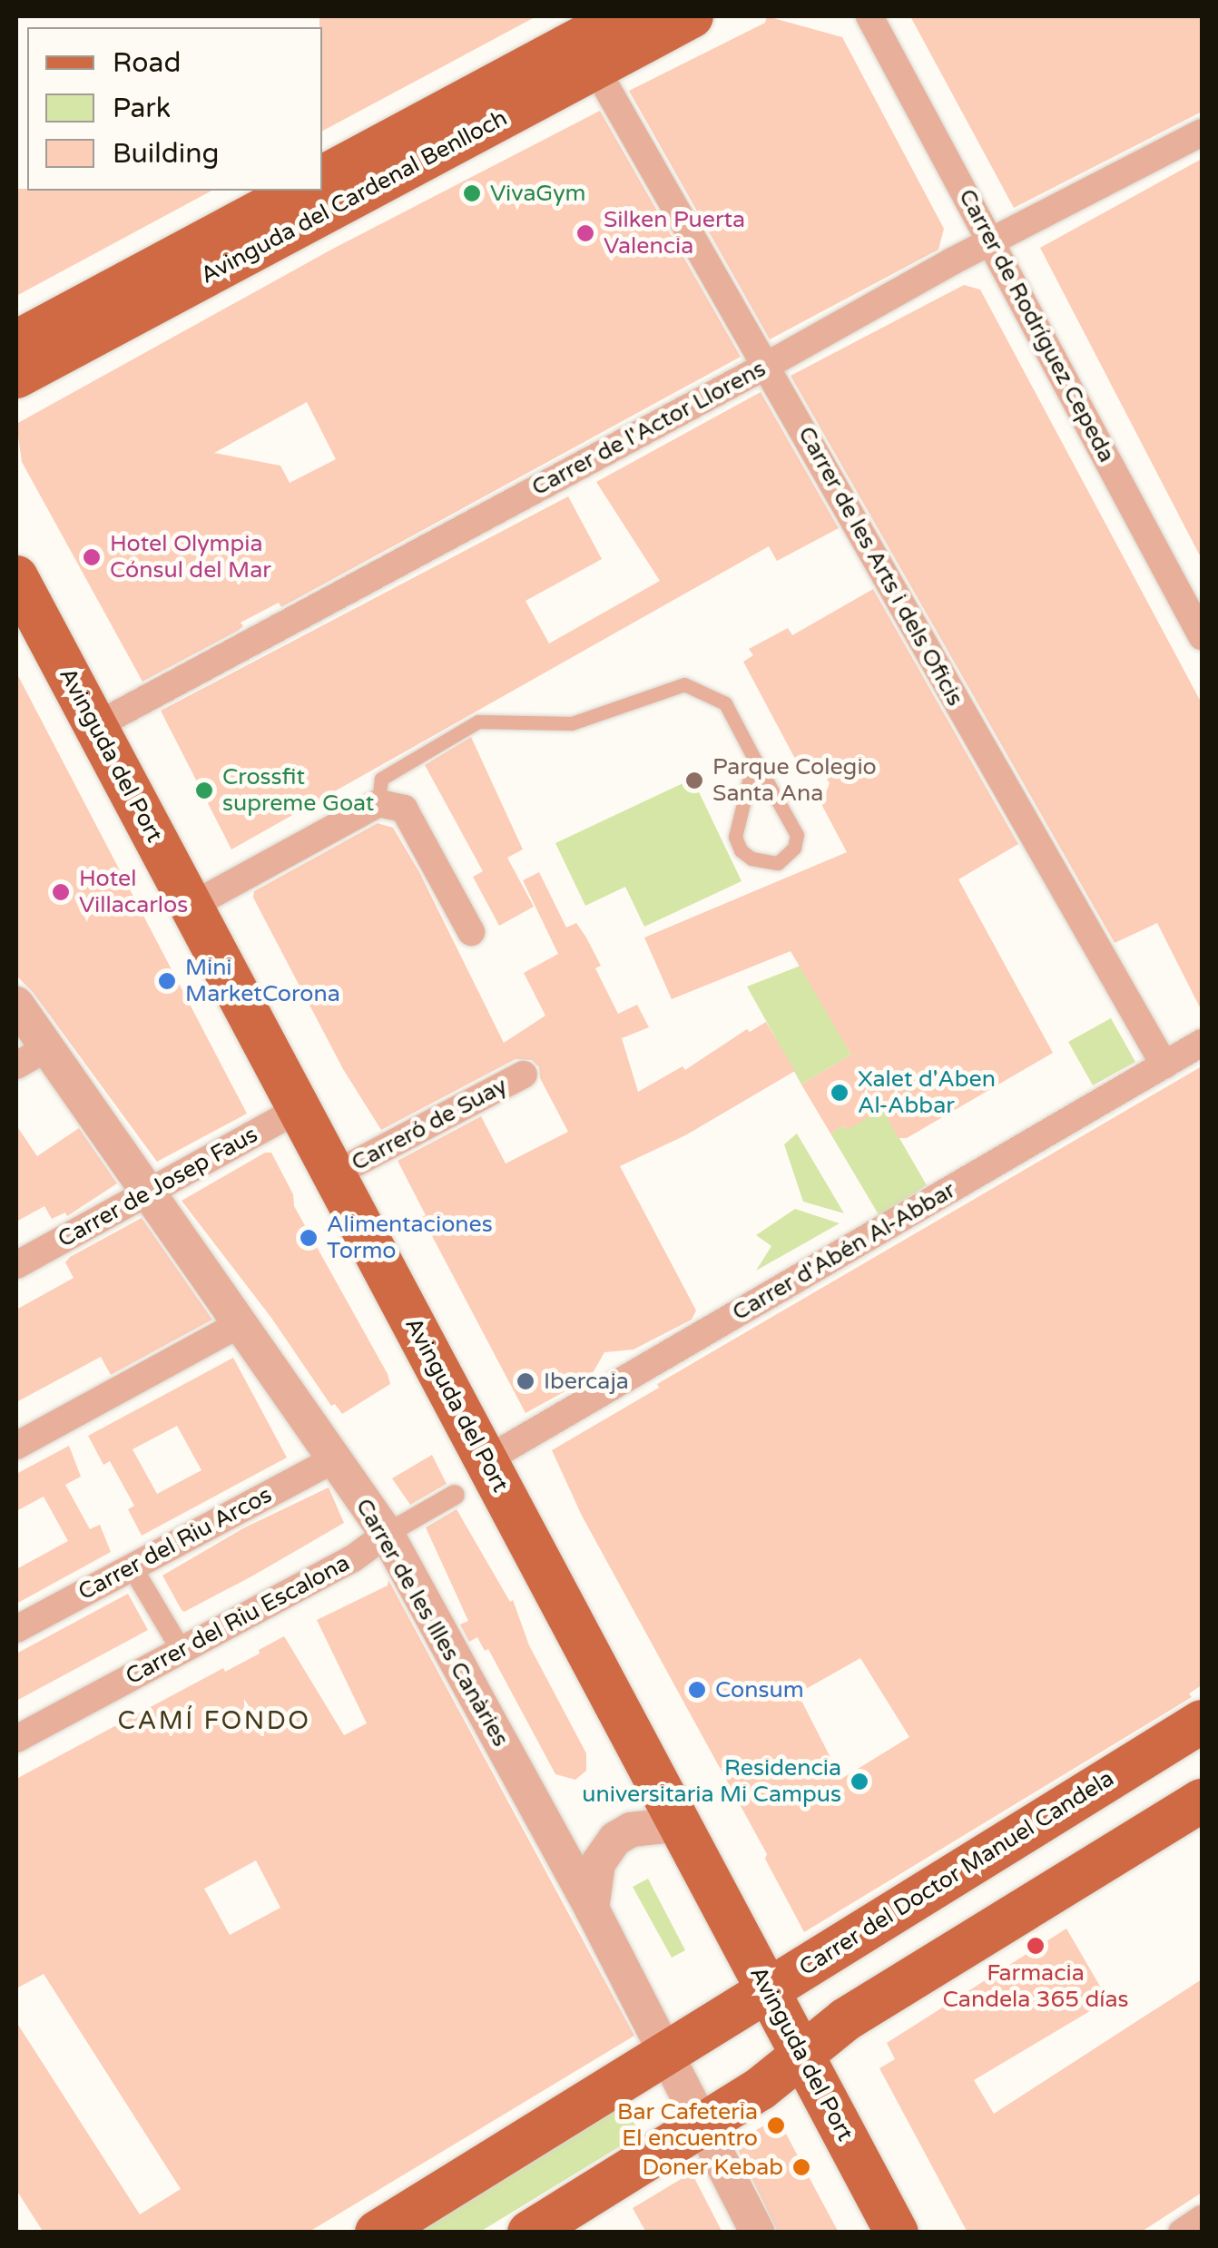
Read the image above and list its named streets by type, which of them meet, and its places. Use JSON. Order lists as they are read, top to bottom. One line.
{"streets":{"main road":["Avinguda del Cardenal Benlloch","Avinguda del Port","Carrer del Doctor Manuel Candela"],"street":["Carrer de Rodríguez Cepeda","Carrer de l'Actor Llorens","Carrer de les Arts i dels Oficis","Carreró de Suay","Carrer de Josep Faus","Carrer d'Abén Al-Abbar","Carrer del Riu Arcos","Carrer del Riu Escalona","Carrer de les Illes Canàries"]},"crossings":[["Avinguda del Cardenal Benlloch","Carrer de les Arts i dels Oficis"],["Carrer de Rodríguez Cepeda","Carrer de l'Actor Llorens"],["Carrer de l'Actor Llorens","Carrer de les Arts i dels Oficis"],["Carrer de l'Actor Llorens","Avinguda del Port"],["Carrer de les Arts i dels Oficis","Carrer d'Abén Al-Abbar"],["Avinguda del Port","Carreró de Suay"],["Avinguda del Port","Carrer de Josep Faus"],["Avinguda del Port","Carrer d'Abén Al-Abbar"],["Avinguda del Port","Carrer del Doctor Manuel Candela"],["Carrer de Josep Faus","Carrer de les Illes Canàries"],["Carrer del Riu Arcos","Carrer de les Illes Canàries"],["Carrer del Riu Escalona","Carrer de les Illes Canàries"],["Carrer de les Illes Canàries","Carrer del Doctor Manuel Candela"]],"districts":["CAMÍ FONDO"],"places":["VivaGym","Silken Puerta Valencia","Hotel Olympia Cónsul del Mar","Parque Colegio Santa Ana","Crossfit supreme Goat","Hotel Villacarlos","Mini MarketCorona","Xalet d'Aben Al-Abbar","Alimentaciones Tormo","Ibercaja","Consum","Residencia universitaria Mi Campus","Farmacia Candela 365 días","Bar Cafeteria El encuentro","Doner Kebab"],"legend":["Road","Park","Building"]}
